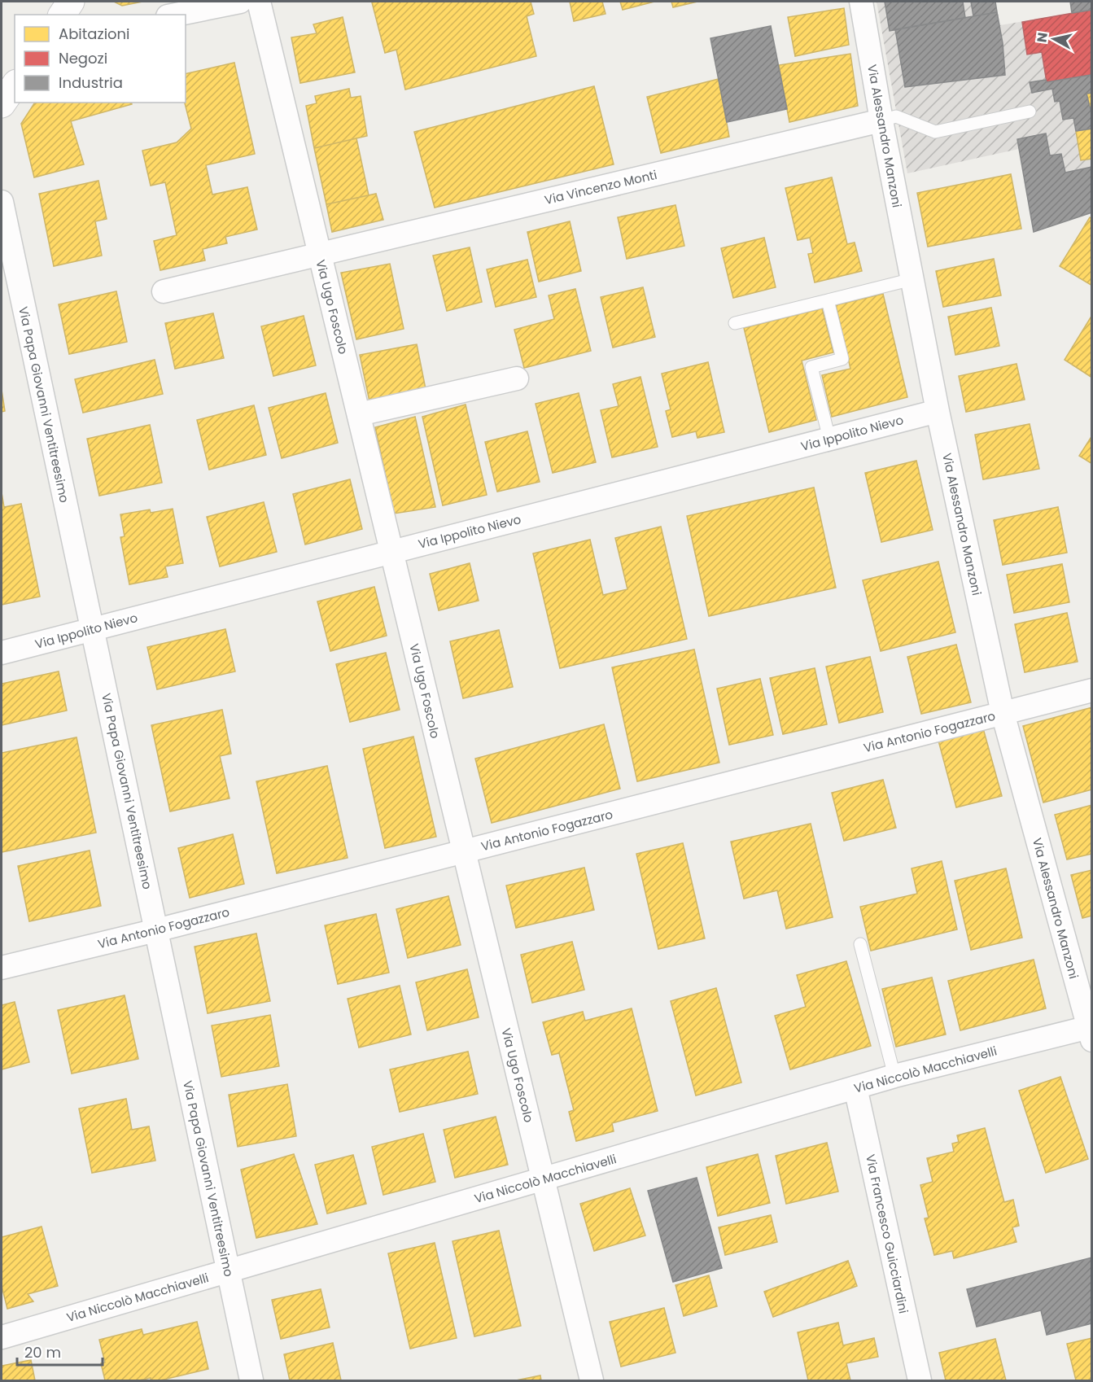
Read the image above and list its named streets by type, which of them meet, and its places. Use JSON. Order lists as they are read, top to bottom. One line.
{"streets":{"street":["Via Alessandro Manzoni","Via Vincenzo Monti","Via Ugo Foscolo","Via Papa Giovanni Ventitreesimo","Via Ippolito Nievo","Via Antonio Fogazzaro","Via Niccolò Macchiavelli","Via Francesco Guicciardini"]},"crossings":[["Via Alessandro Manzoni","Via Vincenzo Monti"],["Via Alessandro Manzoni","Via Ippolito Nievo"],["Via Alessandro Manzoni","Via Antonio Fogazzaro"],["Via Alessandro Manzoni","Via Niccolò Macchiavelli"],["Via Vincenzo Monti","Via Ugo Foscolo"],["Via Ugo Foscolo","Via Ippolito Nievo"],["Via Ugo Foscolo","Via Antonio Fogazzaro"],["Via Ugo Foscolo","Via Niccolò Macchiavelli"],["Via Papa Giovanni Ventitreesimo","Via Ippolito Nievo"],["Via Papa Giovanni Ventitreesimo","Via Antonio Fogazzaro"],["Via Papa Giovanni Ventitreesimo","Via Niccolò Macchiavelli"],["Via Niccolò Macchiavelli","Via Francesco Guicciardini"]],"legend":["Abitazioni","Negozi","Industria"],"scale_bar":"20 m","north":"left"}
